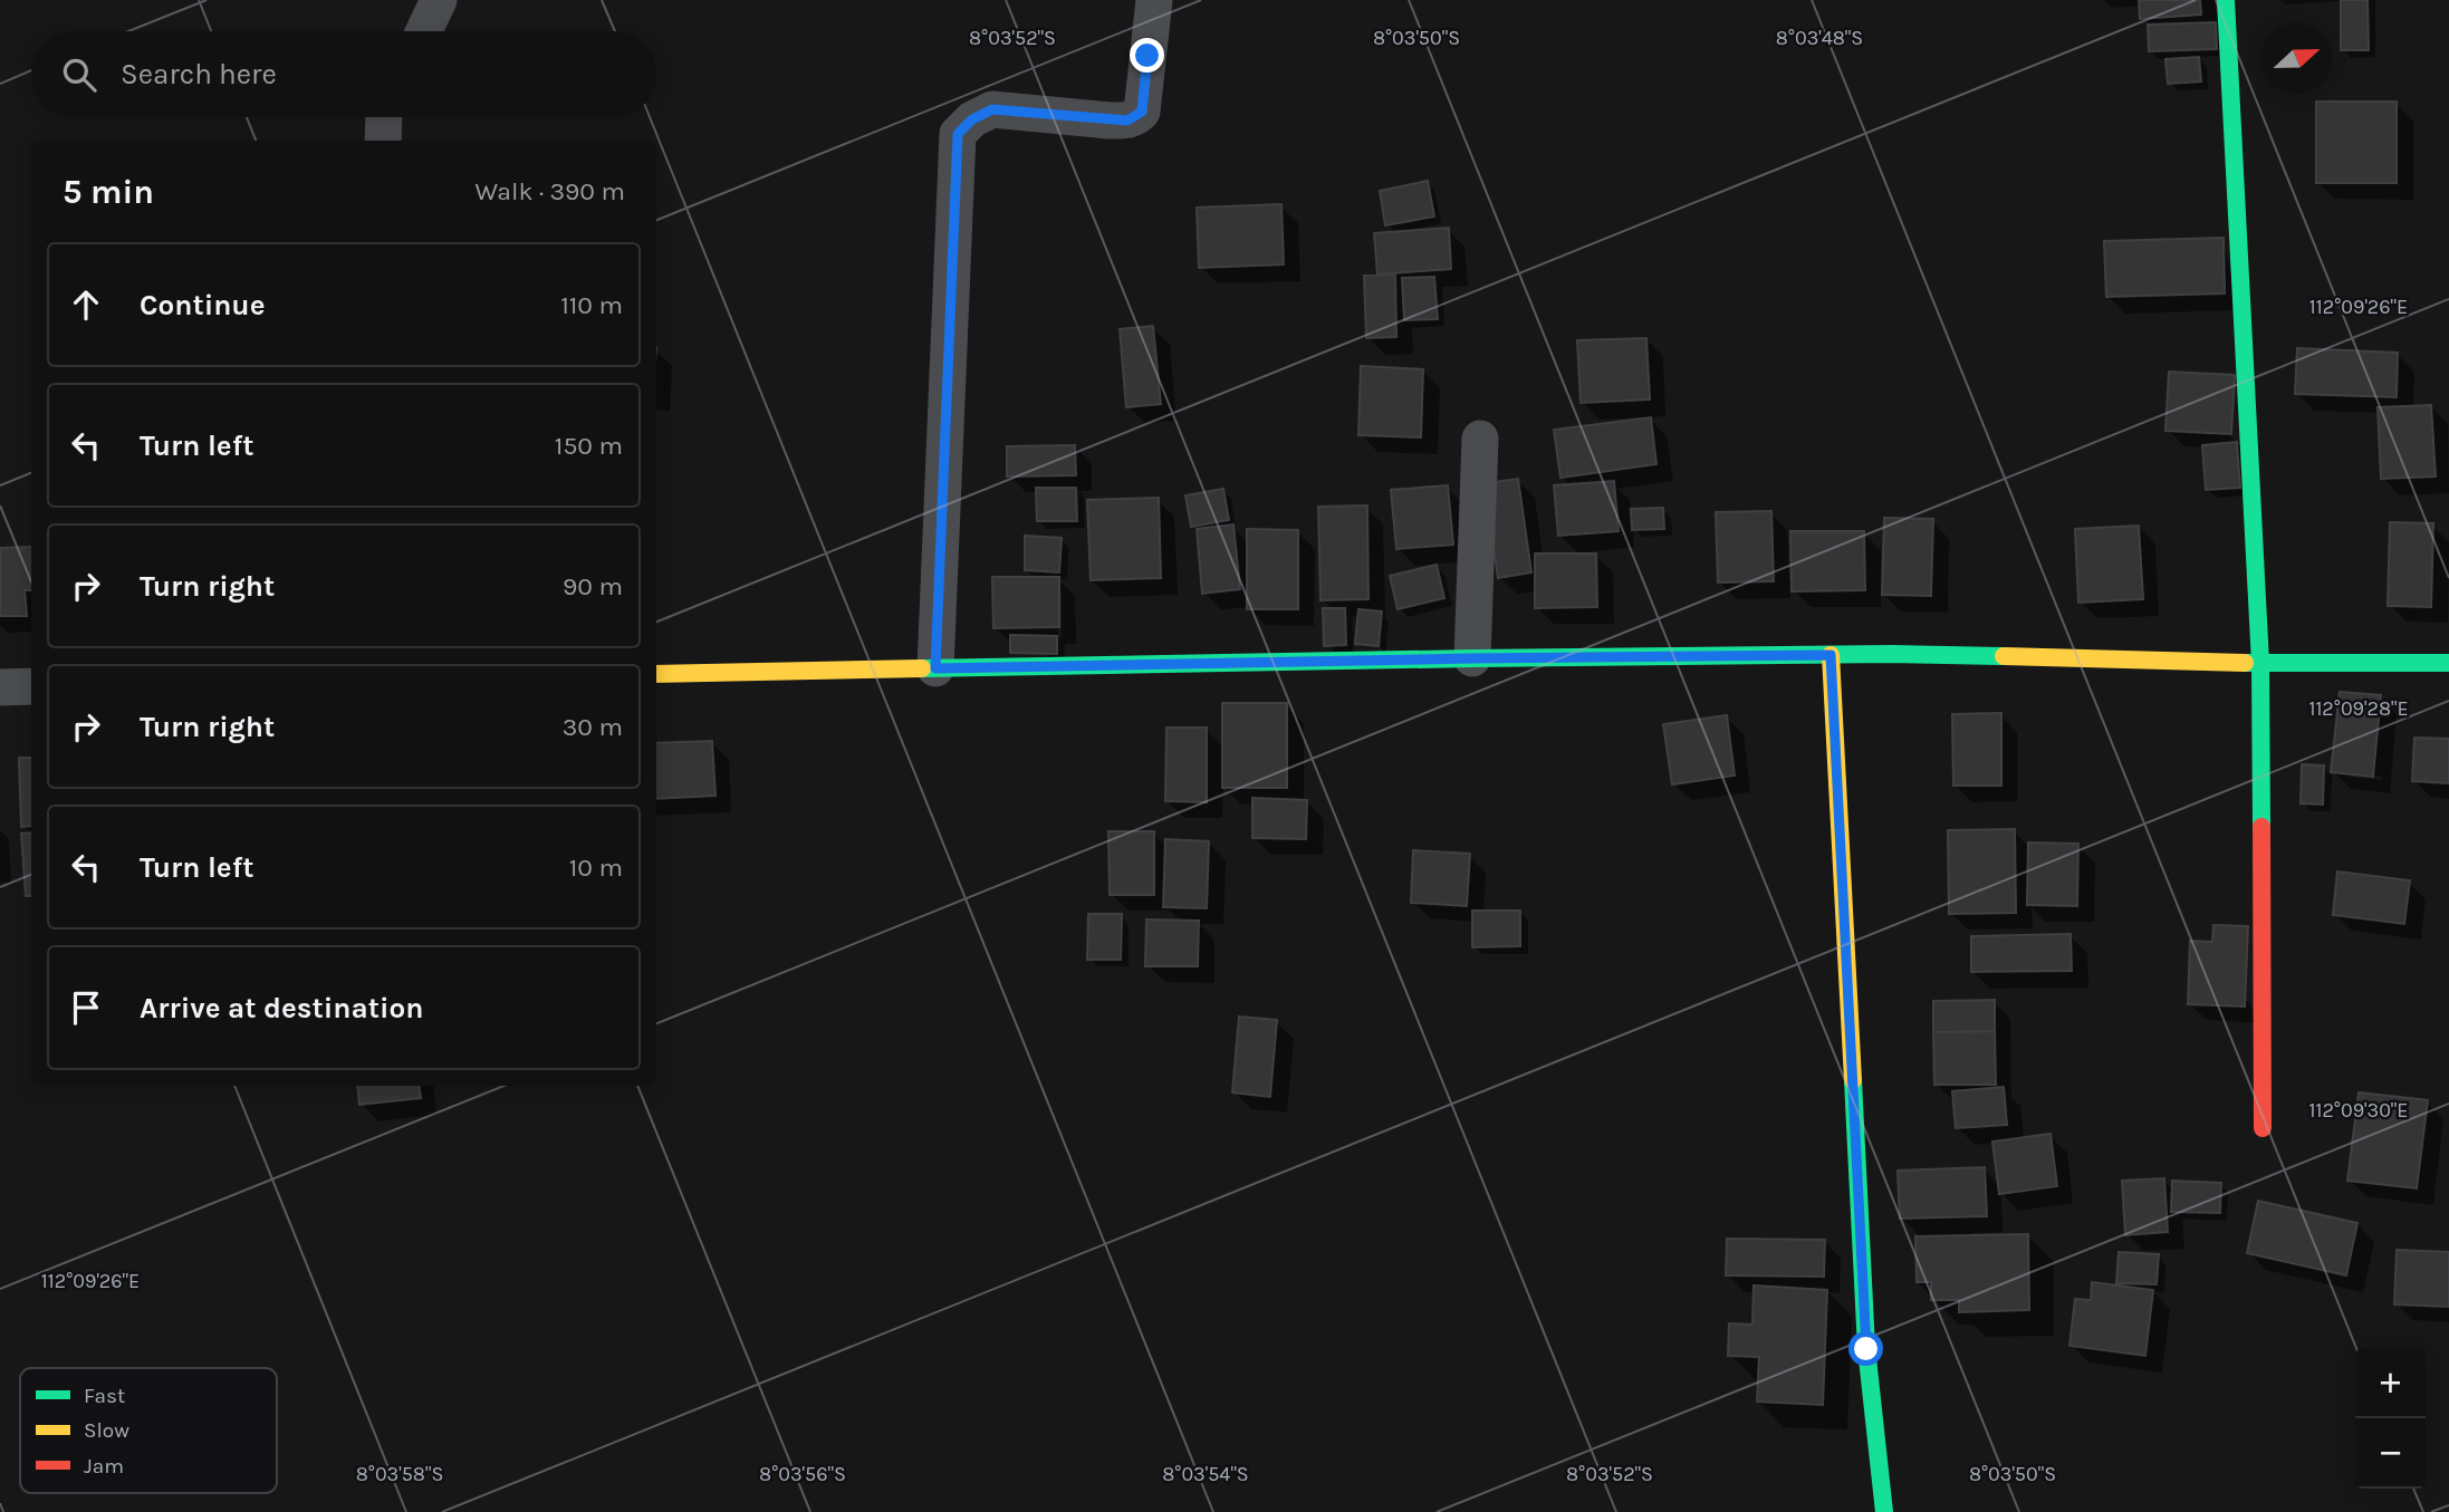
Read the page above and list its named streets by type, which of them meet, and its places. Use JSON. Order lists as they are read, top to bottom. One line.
{"legend":["Fast","Slow","Jam"],"north":"right","page":{"search":"Search here","heading":["5 min","Walk · 390 m"],"list":[["Continue","110 m"],["Turn left","150 m"],["Turn right","90 m"],["Turn right","30 m"],["Turn left","10 m"],"Arrive at destination"],"map_buttons":["+","−"]},"coordinates":["8°03'52\"S","8°03'50\"S","8°03'48\"S","112°09'26\"E","112°09'28\"E","112°09'30\"E","8°03'58\"S","8°03'56\"S","8°03'54\"S"]}
